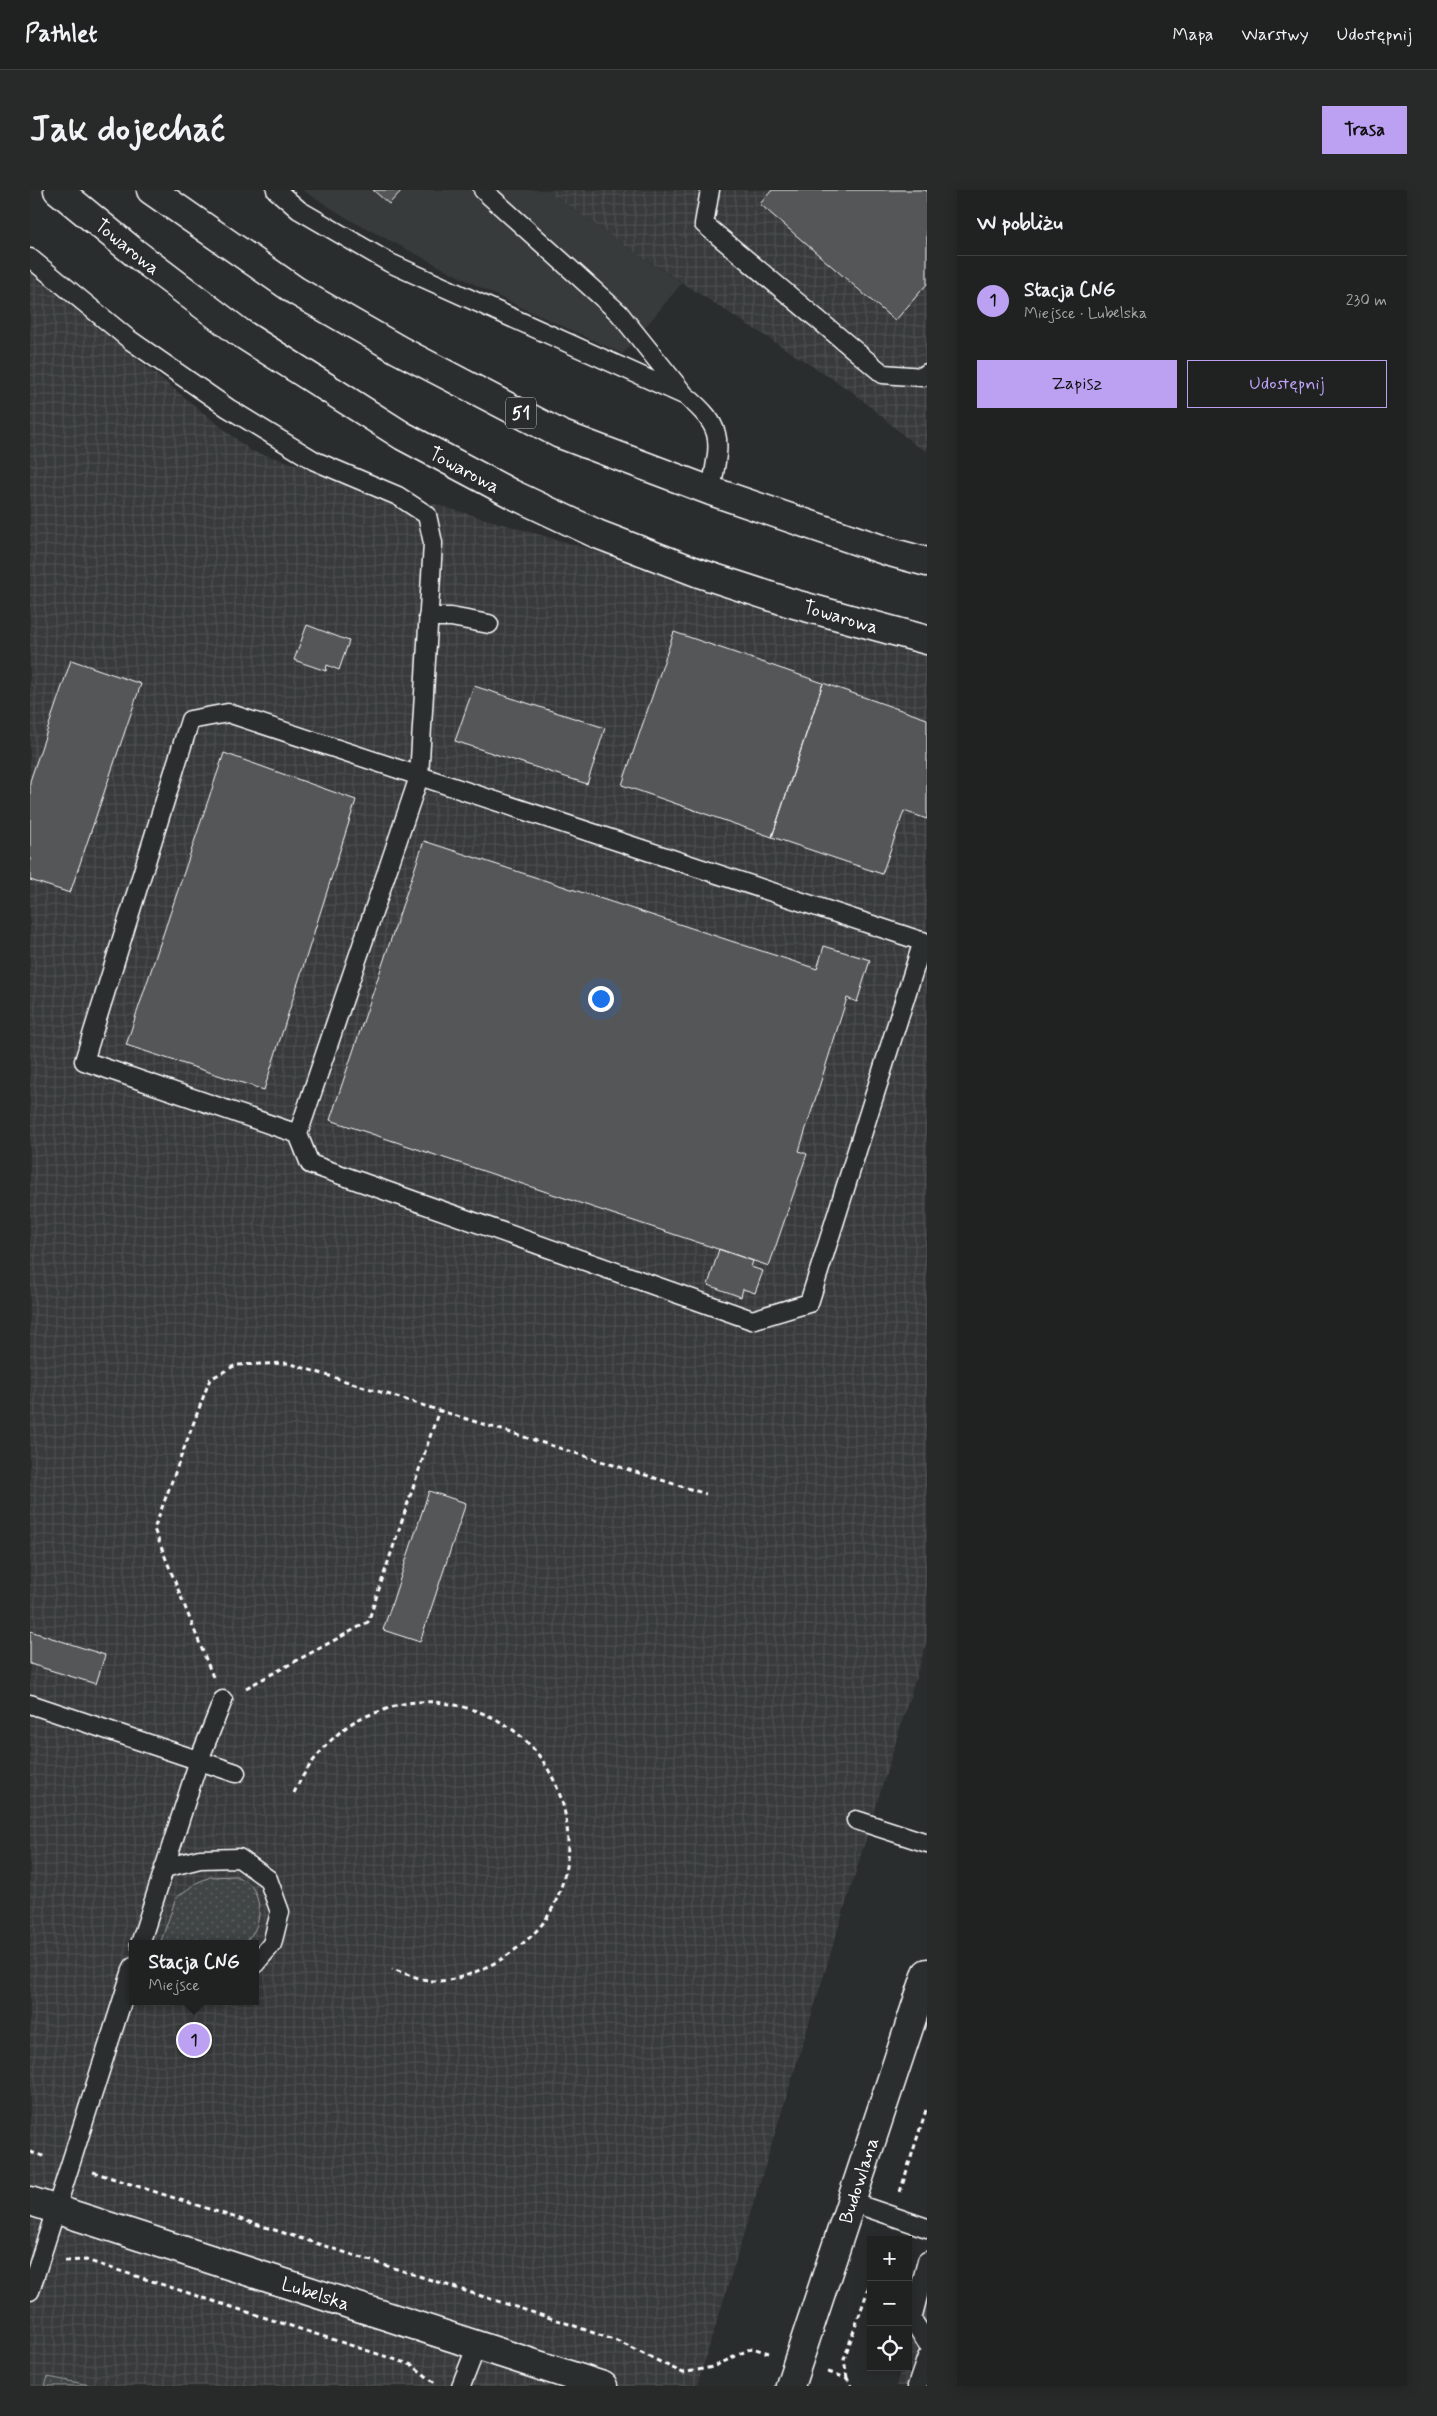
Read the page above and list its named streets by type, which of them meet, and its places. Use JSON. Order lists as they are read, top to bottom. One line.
{"streets":{"main road":["Towarowa","51","Budowlana","Lubelska"]},"page":{"header":"Pathlet","nav":["Mapa","Warstwy","Udostępnij"],"buttons":["Trasa",["Zapisz","Udostępnij"]],"title":"Jak dojechać","heading":"W pobliżu","list":[{"mark":"1","name":"Stacja CNG","note":"Miejsce · Lubelska","value":"230 m"}],"popup":["Stacja CNG","Miejsce"],"pins":"1","map_buttons":["+","−"]}}
